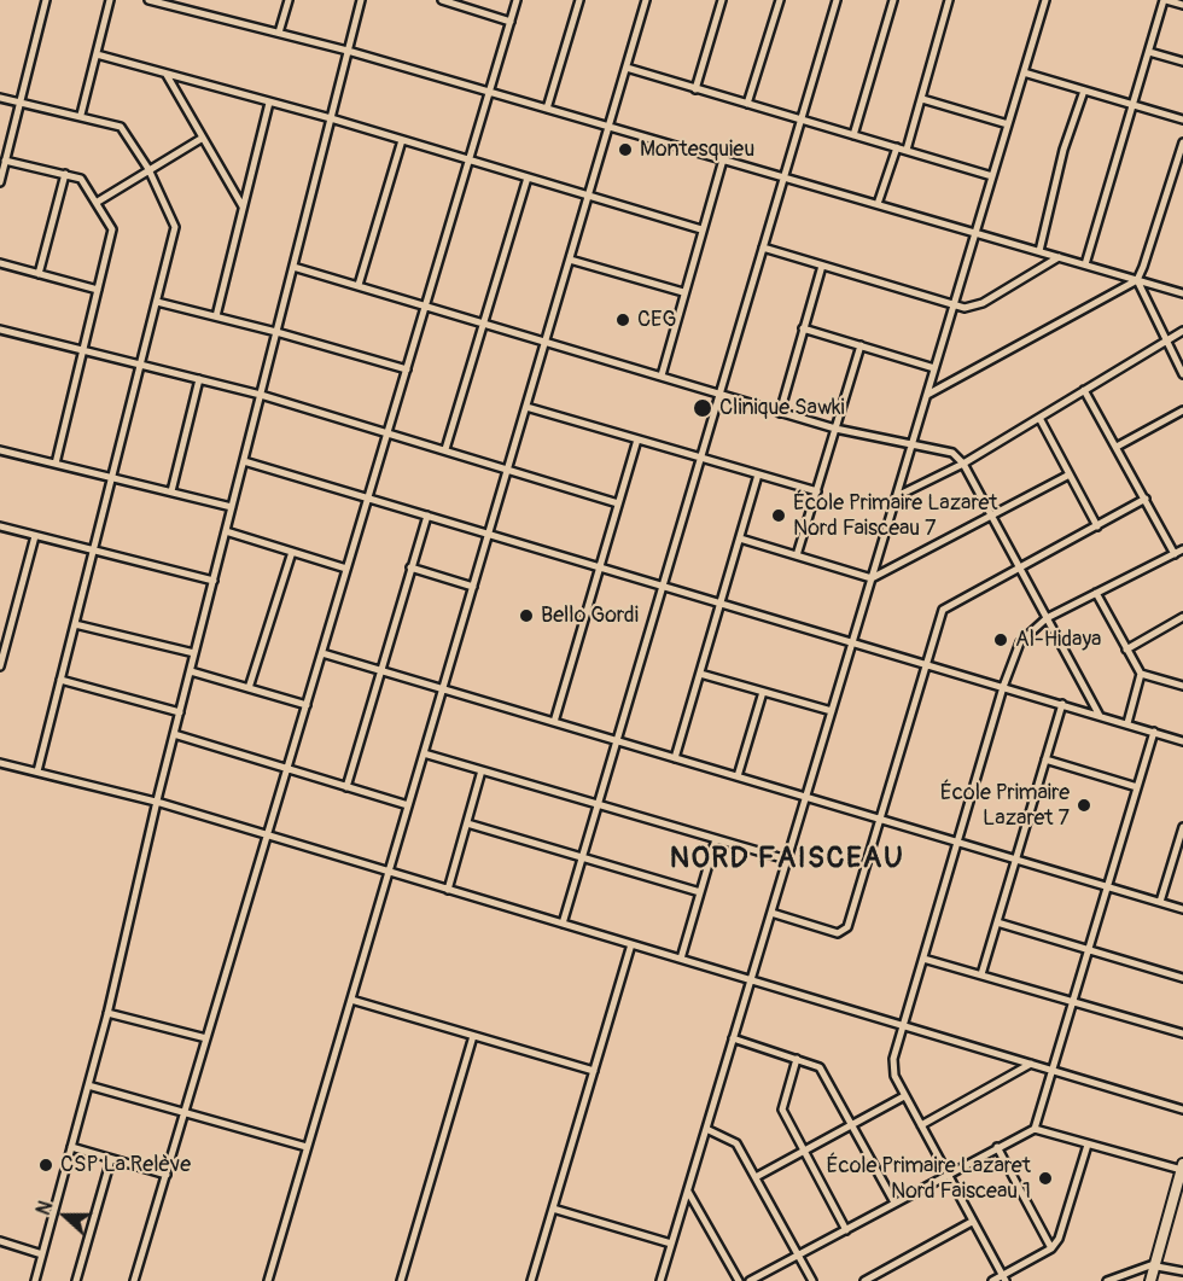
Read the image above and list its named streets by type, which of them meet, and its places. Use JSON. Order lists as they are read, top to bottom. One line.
{"districts":["NORD FAISCEAU"],"places":["Montesquieu","CEG","Clinique Sawki","École Primaire Lazaret Nord Faisceau 7","Bello Gordi","Al-Hidaya","École Primaire Lazaret 7","CSP La Relève","École Primaire Lazaret Nord Faisceau 1"],"north":"left"}
